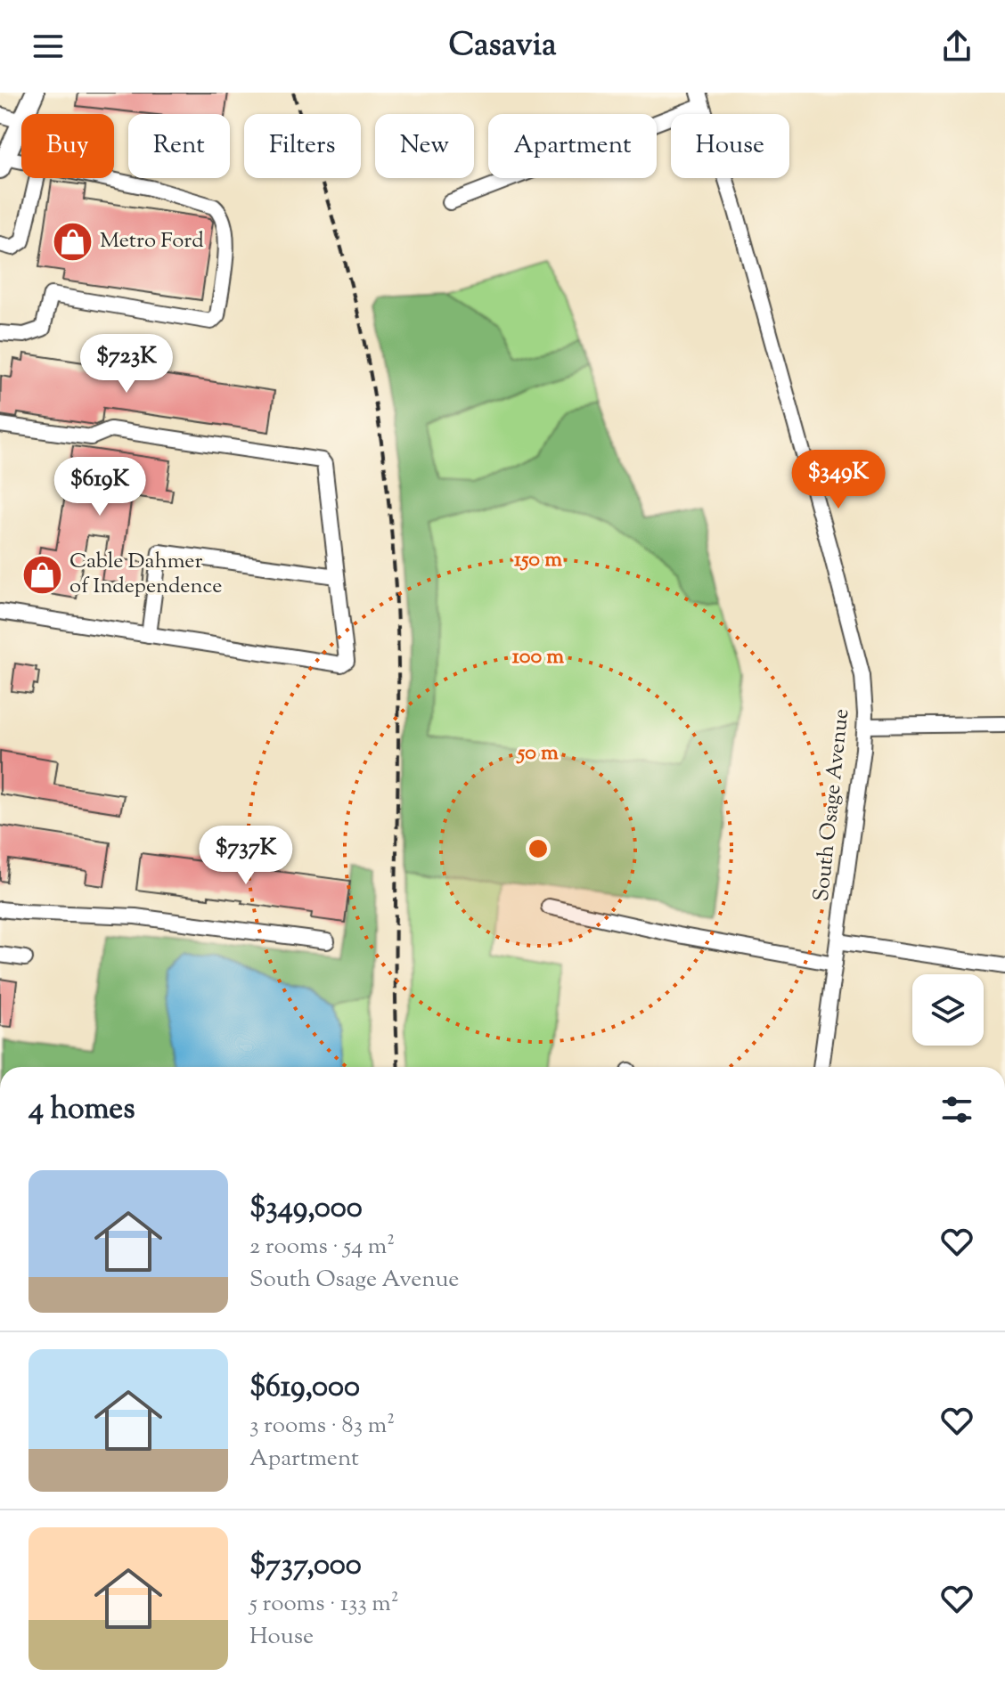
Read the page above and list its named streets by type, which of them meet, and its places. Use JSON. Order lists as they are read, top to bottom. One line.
{"streets":{"street":["South Osage Avenue"]},"places":{"shop":["Metro Ford","Cable Dahmer of Independence"]},"page":{"header":"Casavia","chip":["Buy","Rent","Filters","New","Apartment","House"],"price":["$723K","$349K","$619K","$737K"],"heading":"4 homes","list":[{"name":"$349,000","note":"2 rooms · 54 m² · South Osage Avenue"},{"name":"$619,000","note":"3 rooms · 83 m² · Apartment"},{"name":"$737,000","note":"5 rooms · 133 m² · House"}]},"rings":["150 m","100 m","50 m"]}
